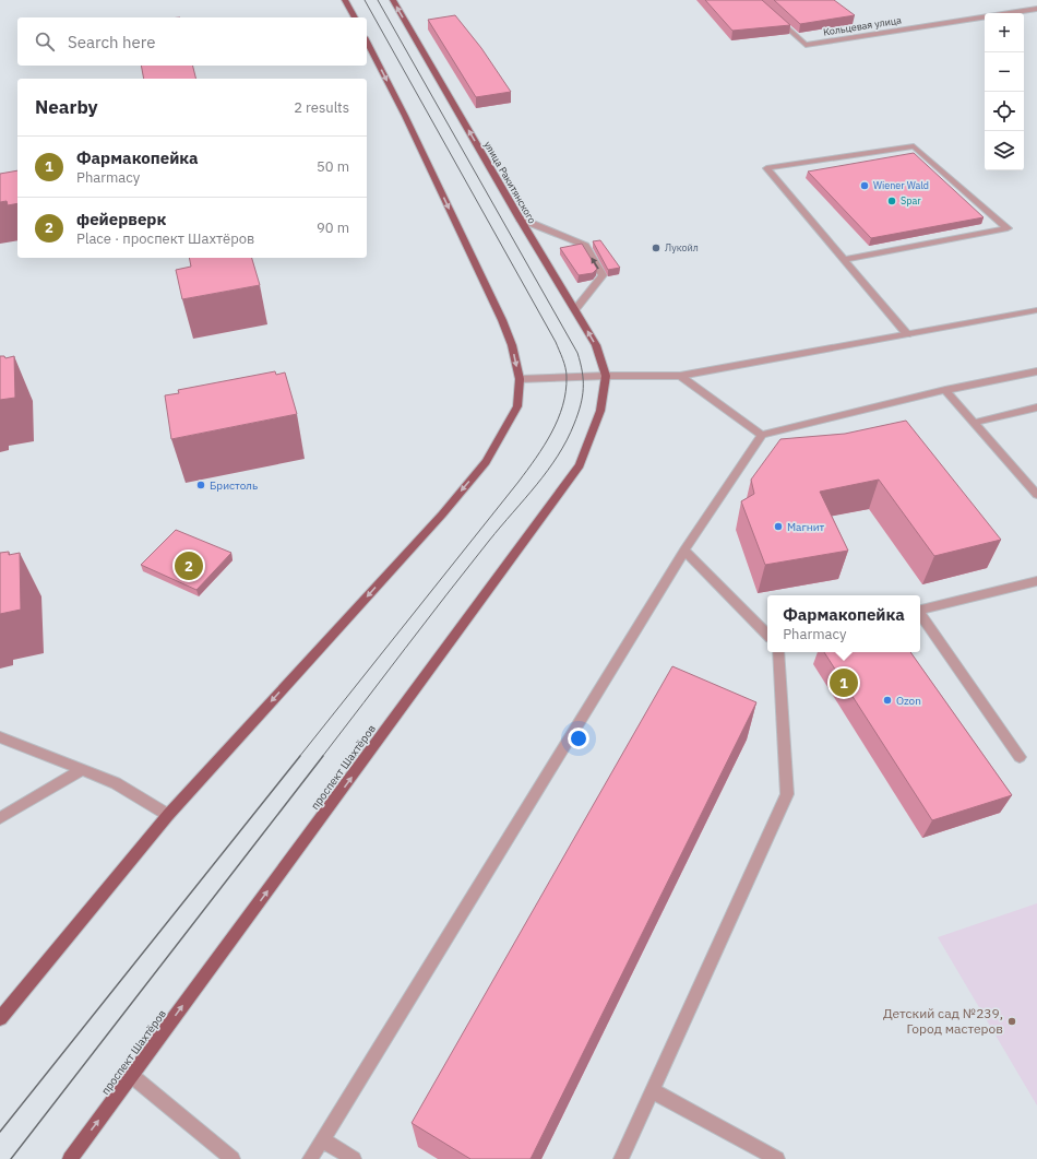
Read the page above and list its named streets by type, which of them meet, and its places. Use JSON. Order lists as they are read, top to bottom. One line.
{"streets":{"main road":["улица Ракитянского","проспект Шахтёров"],"street":["Кольцевая улица"]},"crossings":[["улица Ракитянского","проспект Шахтёров"]],"places":["Wiener Wald","Spar","Лукойл","Бристоль","Магнит","Ozon","Детский сад №239, Город мастеров"],"page":{"map_buttons":["+","−"],"search":"Search here","heading":["Nearby","2 results"],"list":[{"mark":"1","name":"Фармакопейка","note":"Pharmacy","value":"50 m"},{"mark":"2","name":"фейерверк","note":"Place · проспект Шахтёров","value":"90 m"}],"pins":["2","1"],"popup":["Фармакопейка","Pharmacy"]}}
